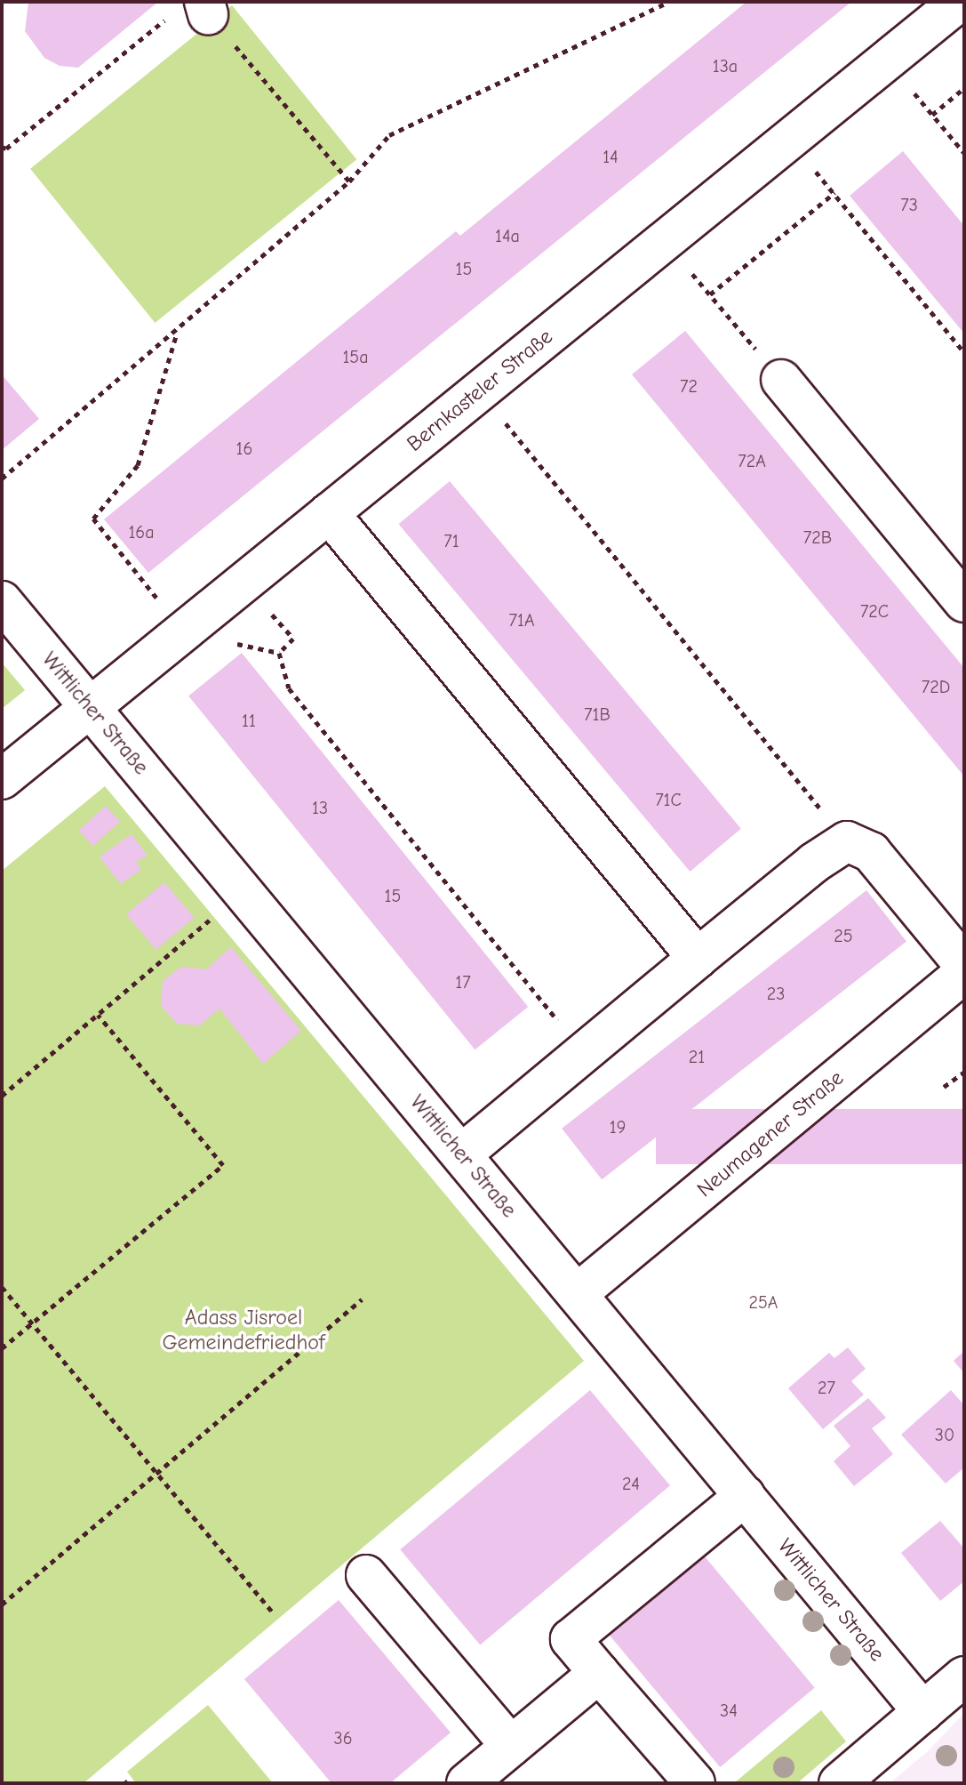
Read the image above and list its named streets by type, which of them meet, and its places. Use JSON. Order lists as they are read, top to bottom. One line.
{"streets":{"street":["Bernkasteler Straße","Wittlicher Straße","Neumagener Straße"]},"crossings":[["Bernkasteler Straße","Wittlicher Straße"],["Wittlicher Straße","Neumagener Straße"]],"parks":["Adass Jisroel Gemeindefriedhof"],"house_numbers":["13a","14","73","14a","15","15a","72","16","72A","16a","72B","71","72C","71A","72D","71B","11","71C","13","15","25","17","23","21","19","25A","27","30","24","34","36"]}
